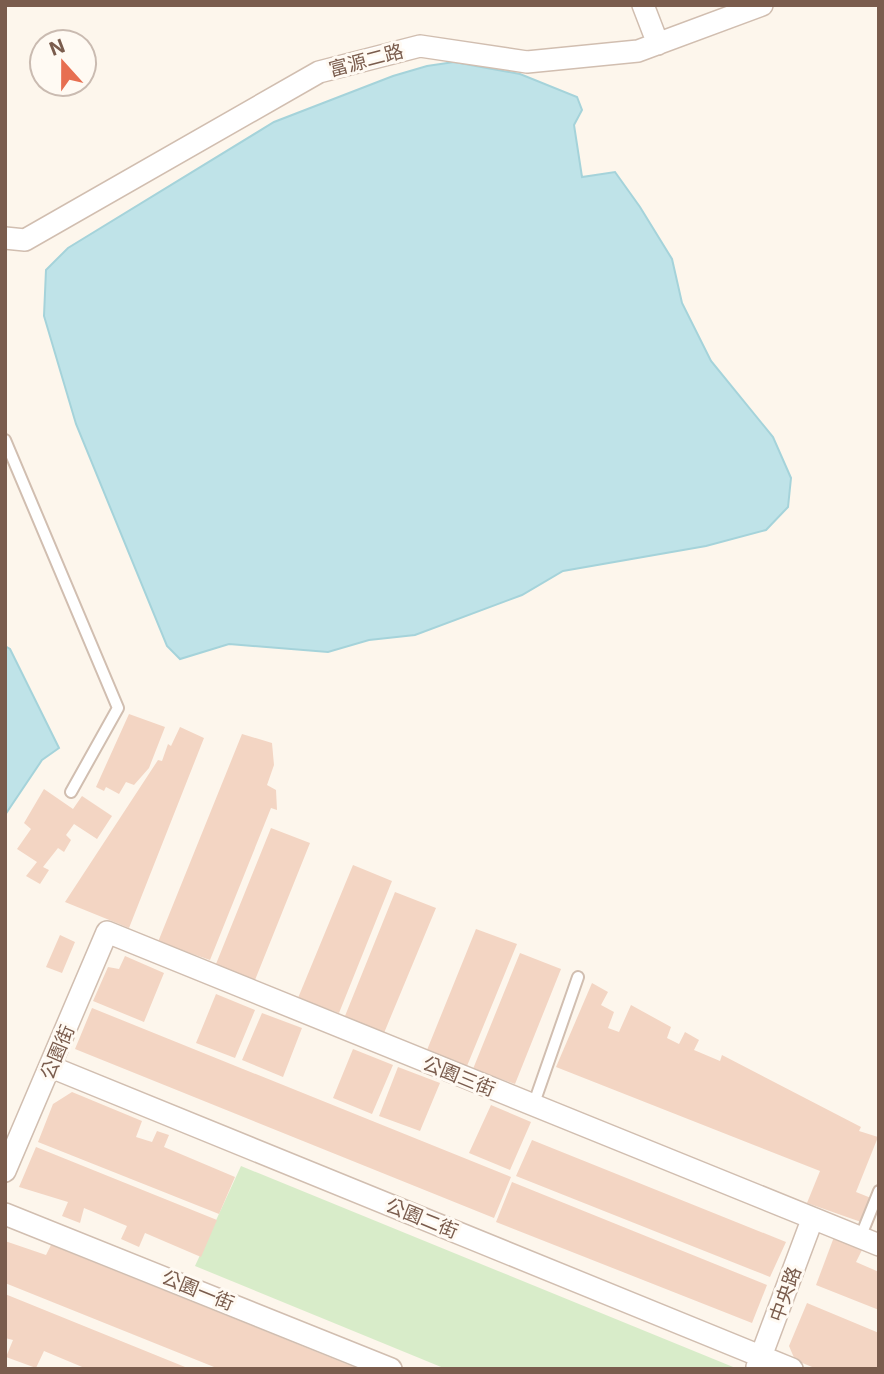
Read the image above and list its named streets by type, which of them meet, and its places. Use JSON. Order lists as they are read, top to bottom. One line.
{"streets":{"street":["富源二路","公園街","公園三街","公園二街","公園一街","中央路"]},"crossings":[["公園街","公園三街"],["公園街","公園二街"],["公園三街","中央路"],["公園二街","中央路"]],"north":"top"}
